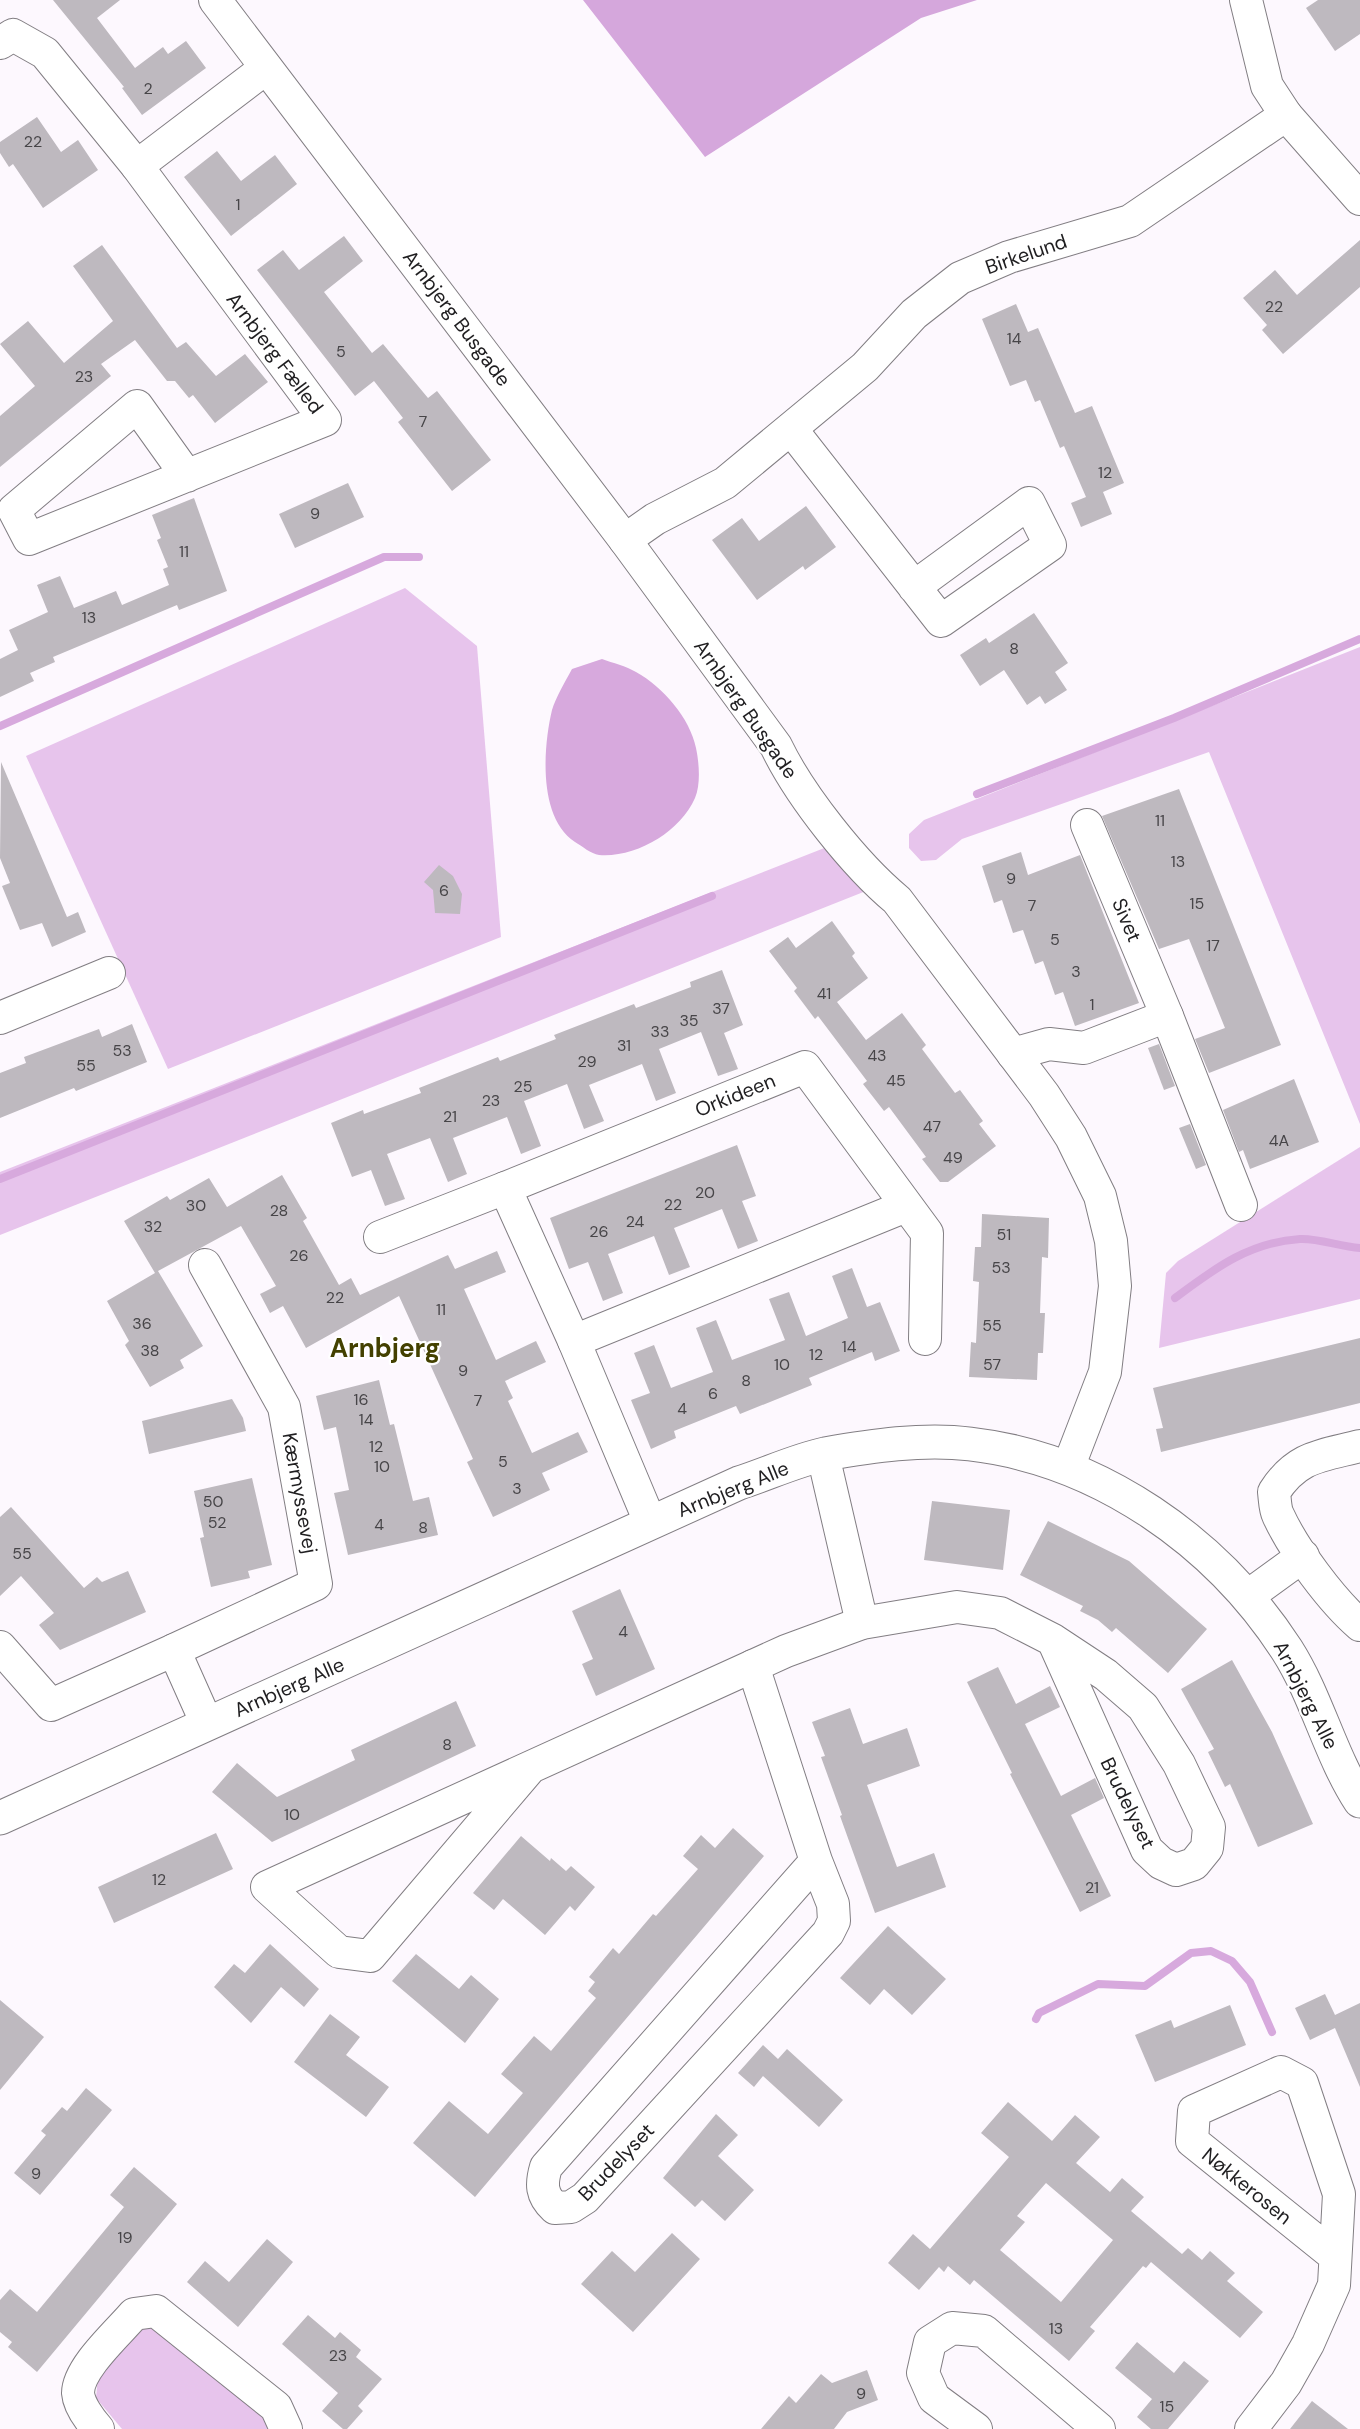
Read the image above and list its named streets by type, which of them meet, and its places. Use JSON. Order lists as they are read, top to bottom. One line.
{"streets":{"street":["Birkelund","Arnbjerg Busgade","Arnbjerg Fælled","Sivet","Orkideen","Arnbjerg Alle","Kærmyssevej","Brudelyset","Nøkkerosen"]},"crossings":[["Birkelund","Arnbjerg Busgade"],["Arnbjerg Busgade","Arnbjerg Alle"]],"districts":["Arnbjerg"],"house_numbers":["2","22","1","22","14","5","23","7","12","9","11","13","8","11","13","9","6","15","7","5","17","3","41","1","37","35","33","31","53","43","29","55","45","25","23","21","47","4A","49","20","22","30","28","24","32","26","51","26","53","22","11","36","55","14","38","12","10","57","9","8","6","16","7","4","14","12","5","10","3","50","52","4","8","55","4","8","10","12","21","9","19","13","23","9","15"]}
